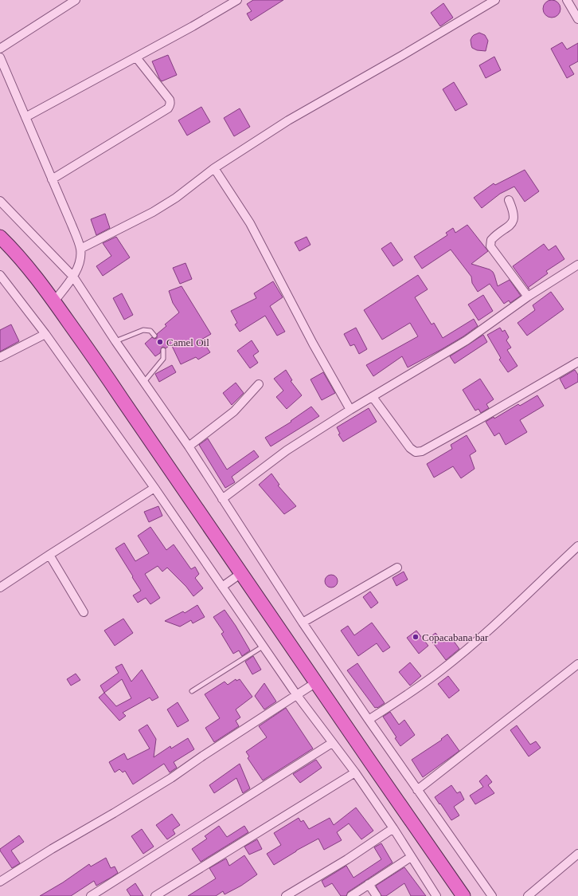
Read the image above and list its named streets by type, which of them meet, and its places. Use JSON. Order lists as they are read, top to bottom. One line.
{"places":["Camel Oil","Copacabana bar"]}
